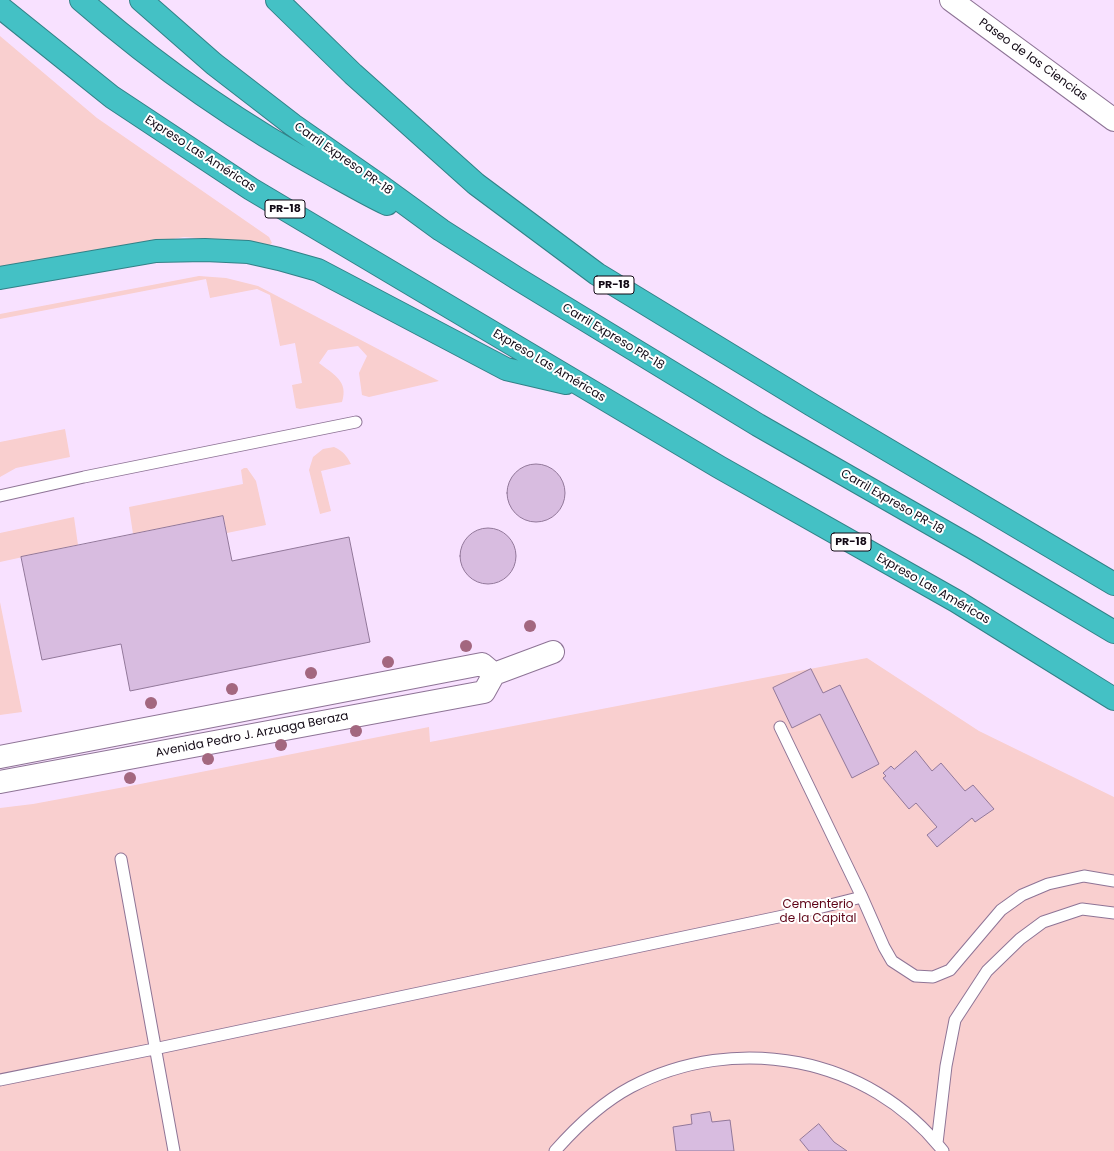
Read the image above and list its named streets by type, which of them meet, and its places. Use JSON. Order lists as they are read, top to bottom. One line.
{"streets":{"highway":["Expreso Las Américas","Carril Expreso PR-18","PR-18"],"street":["Paseo de las Ciencias","Avenida Pedro J. Arzuaga Beraza"]},"parks":["Cementerio de la Capital"]}
